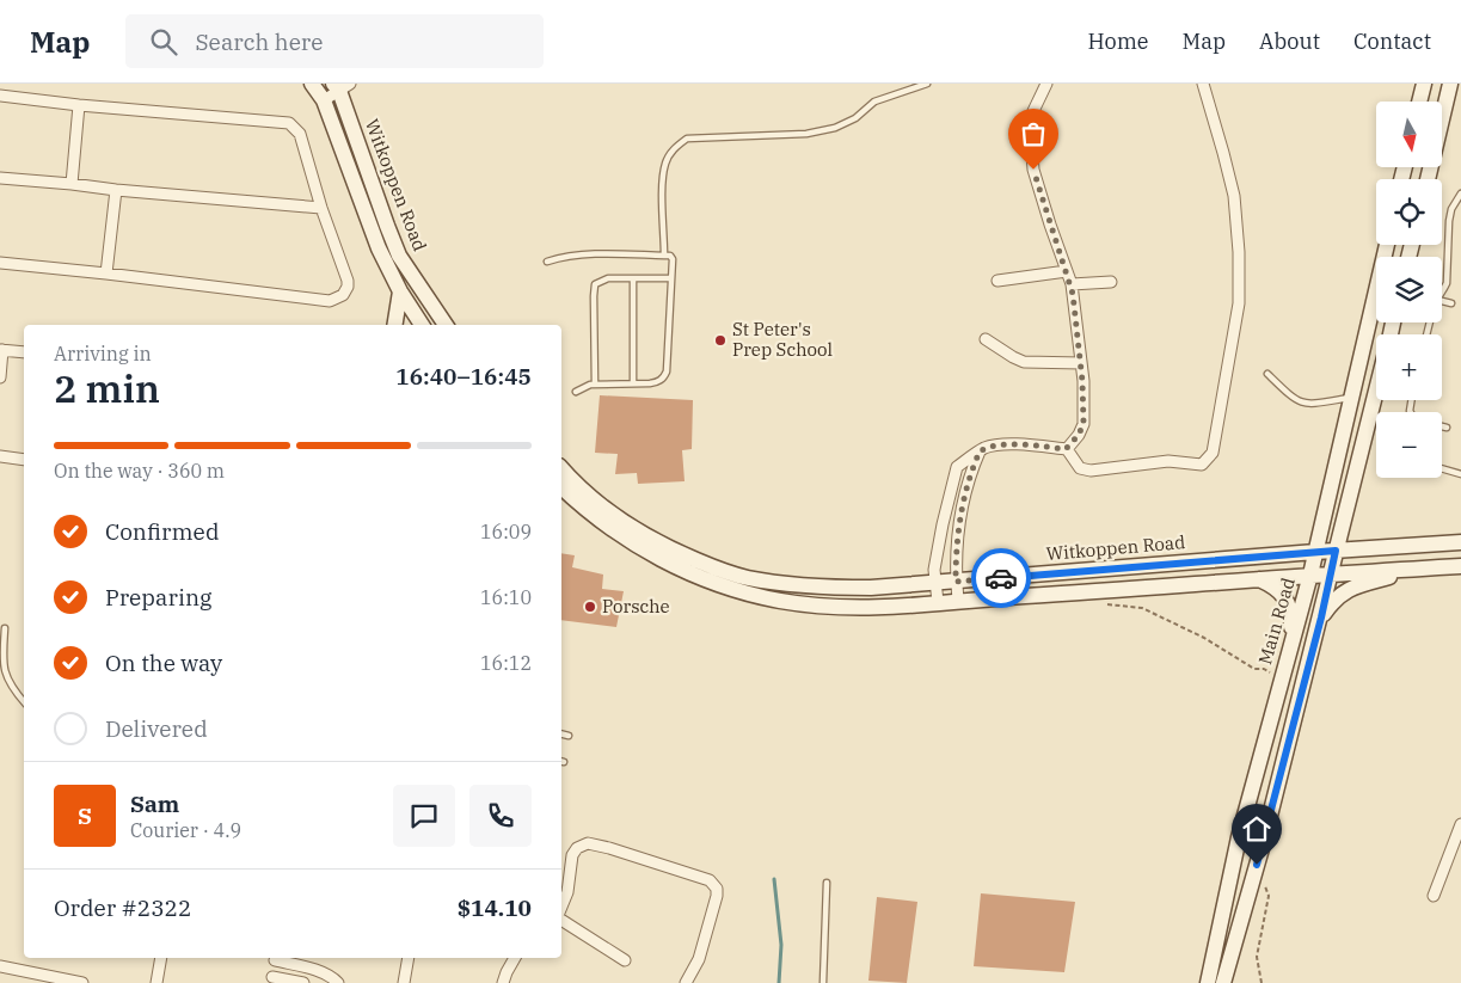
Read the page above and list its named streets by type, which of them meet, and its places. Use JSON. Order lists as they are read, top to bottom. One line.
{"streets":{"main road":["Witkoppen Road","Main Road"]},"crossings":[["Witkoppen Road","Main Road"]],"places":["St Peter's Prep School","Porsche"],"north":"bottom","page":{"header":"Map","search":"Search here","nav":["Home","Map","About","Contact"],"map_buttons":["+","−"],"heading":["2 min","Arriving in","16:40–16:45"],"panel":["Sam","Courier · 4.9","Order #2322","$14.10"],"bar":"On the way · 360 m","list":[["Confirmed","16:09"],["Preparing","16:10"],["On the way","16:12"],"Delivered"],"round":"S"}}
